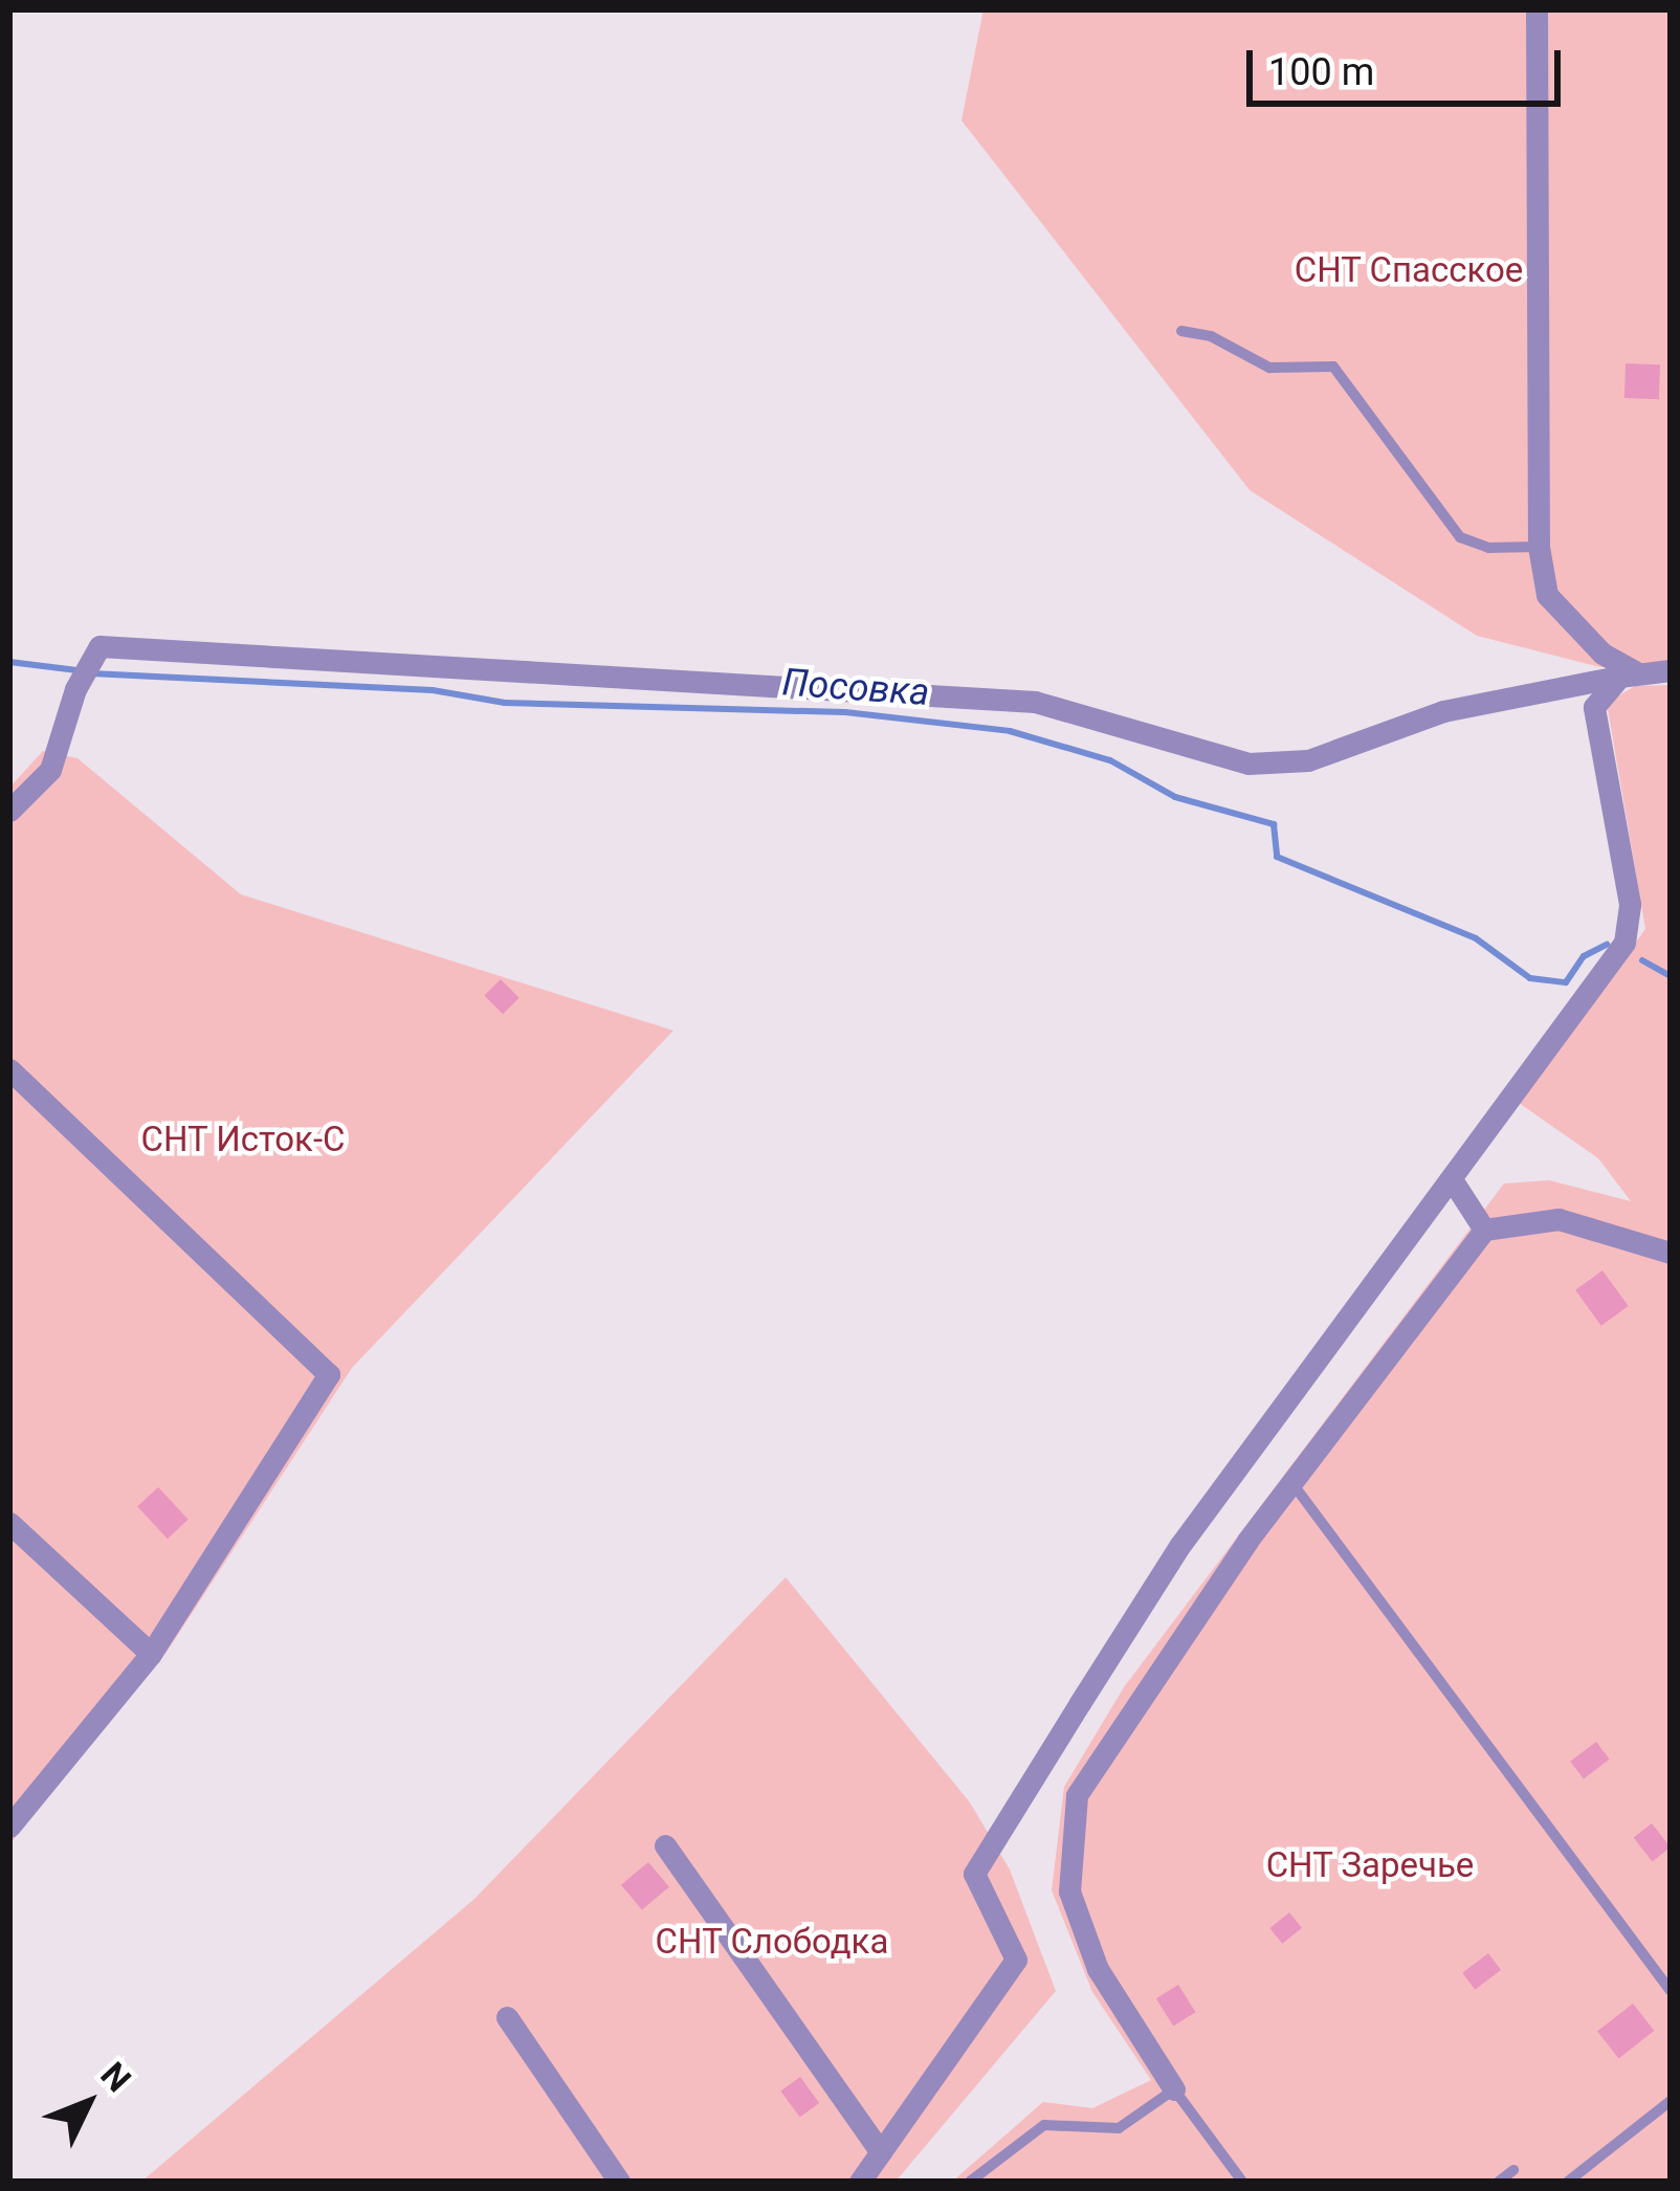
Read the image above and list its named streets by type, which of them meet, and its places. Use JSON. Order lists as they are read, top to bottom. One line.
{"water":["Посовка"],"parks":["СНТ Спасское","СНТ Исток-С","СНТ Заречье","СНТ Слободка"],"scale_bar":"100 m","north":"top right"}
